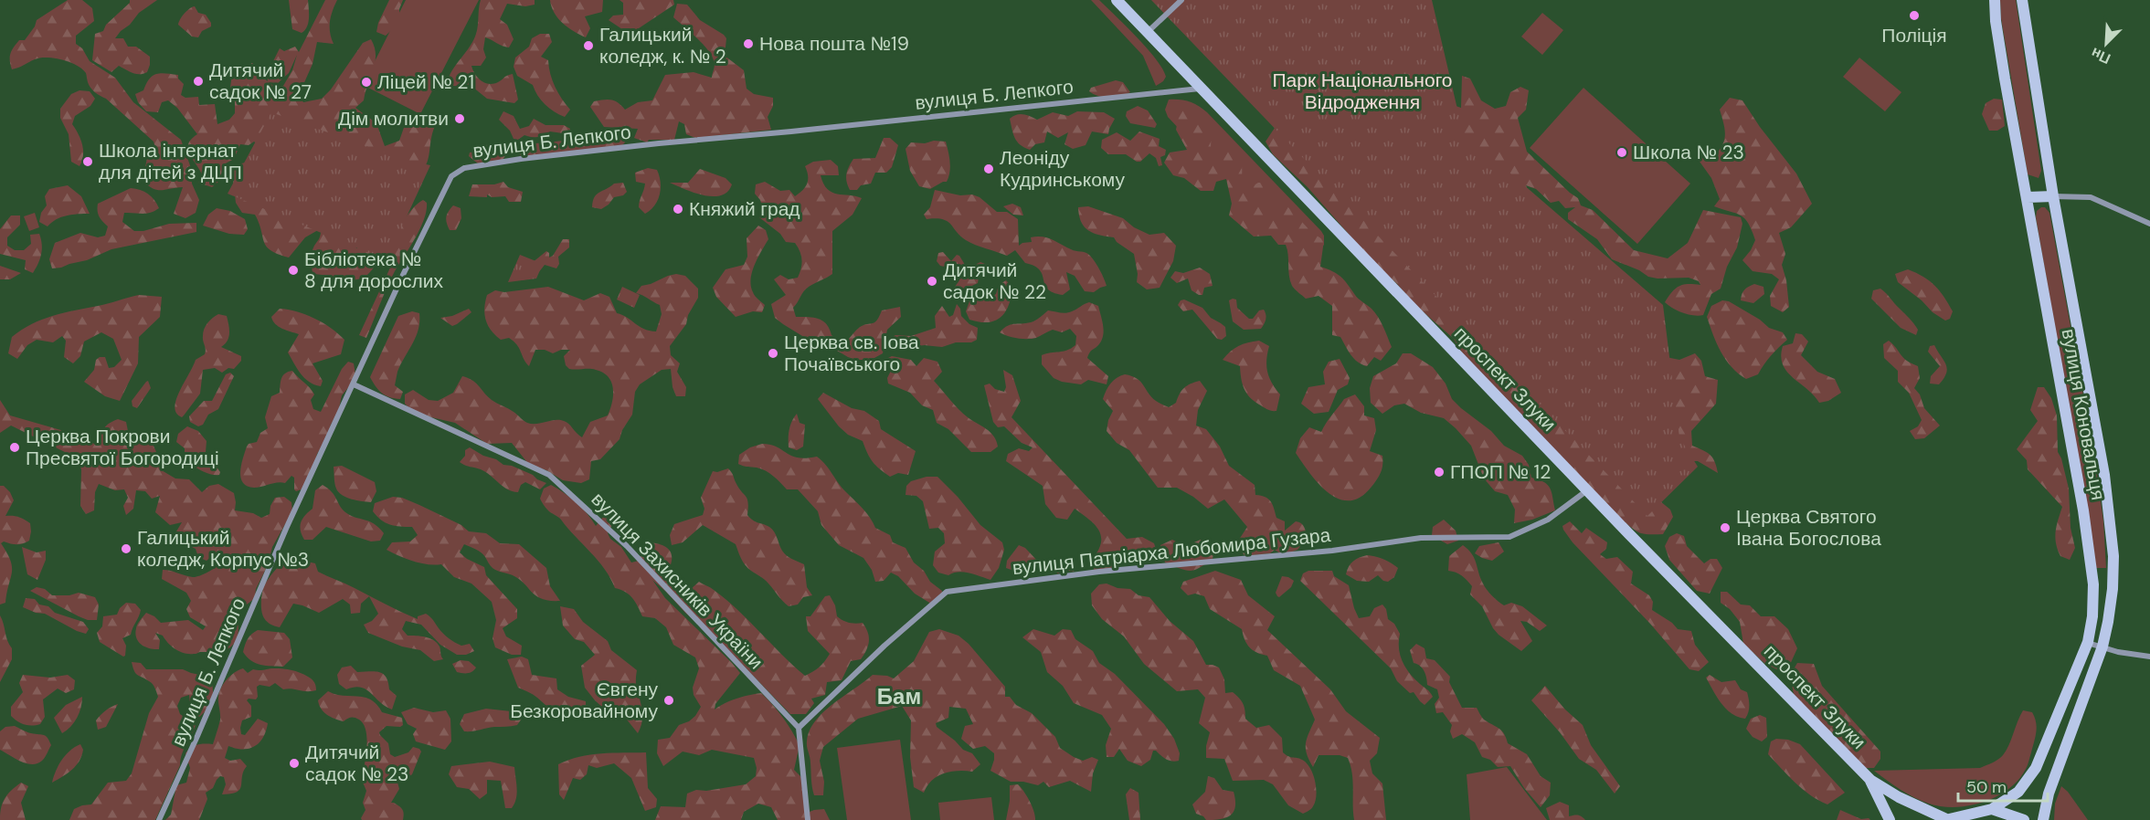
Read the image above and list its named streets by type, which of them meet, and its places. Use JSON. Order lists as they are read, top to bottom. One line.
{"streets":{"main road":["проспект Злуки","вулиця Коновальця"],"street":["вулиця Б. Лепкого","вулиця Патріарха Любомира Гузара","вулиця Захисників України"]},"crossings":[["вулиця Б. Лепкого","проспект Злуки"],["вулиця Б. Лепкого","вулиця Захисників України"],["проспект Злуки","вулиця Патріарха Любомира Гузара"],["вулиця Патріарха Любомира Гузара","вулиця Захисників України"]],"districts":["Бам"],"parks":["Парк Національного Відродження"],"places":["Поліція","Нова пошта №19","Галицький коледж, к. № 2","Дитячий садок № 27","Ліцей № 21","Дім молитви","Школа № 23","Школа інтернат для дітей з ДЦП","Леоніду Кудринському","Княжий град","Бібліотека № 8 для дорослих","Дитячий садок № 22","Церква св. Іова Почаївського","Церква Покрови Пресвятої Богородиці","ГПОП № 12","Церква Святого Івана Богослова","Галицький коледж, Корпус №3","Євгену Безкоровайному","Дитячий садок № 23"],"scale_bar":"50 m","north":"bottom left"}
